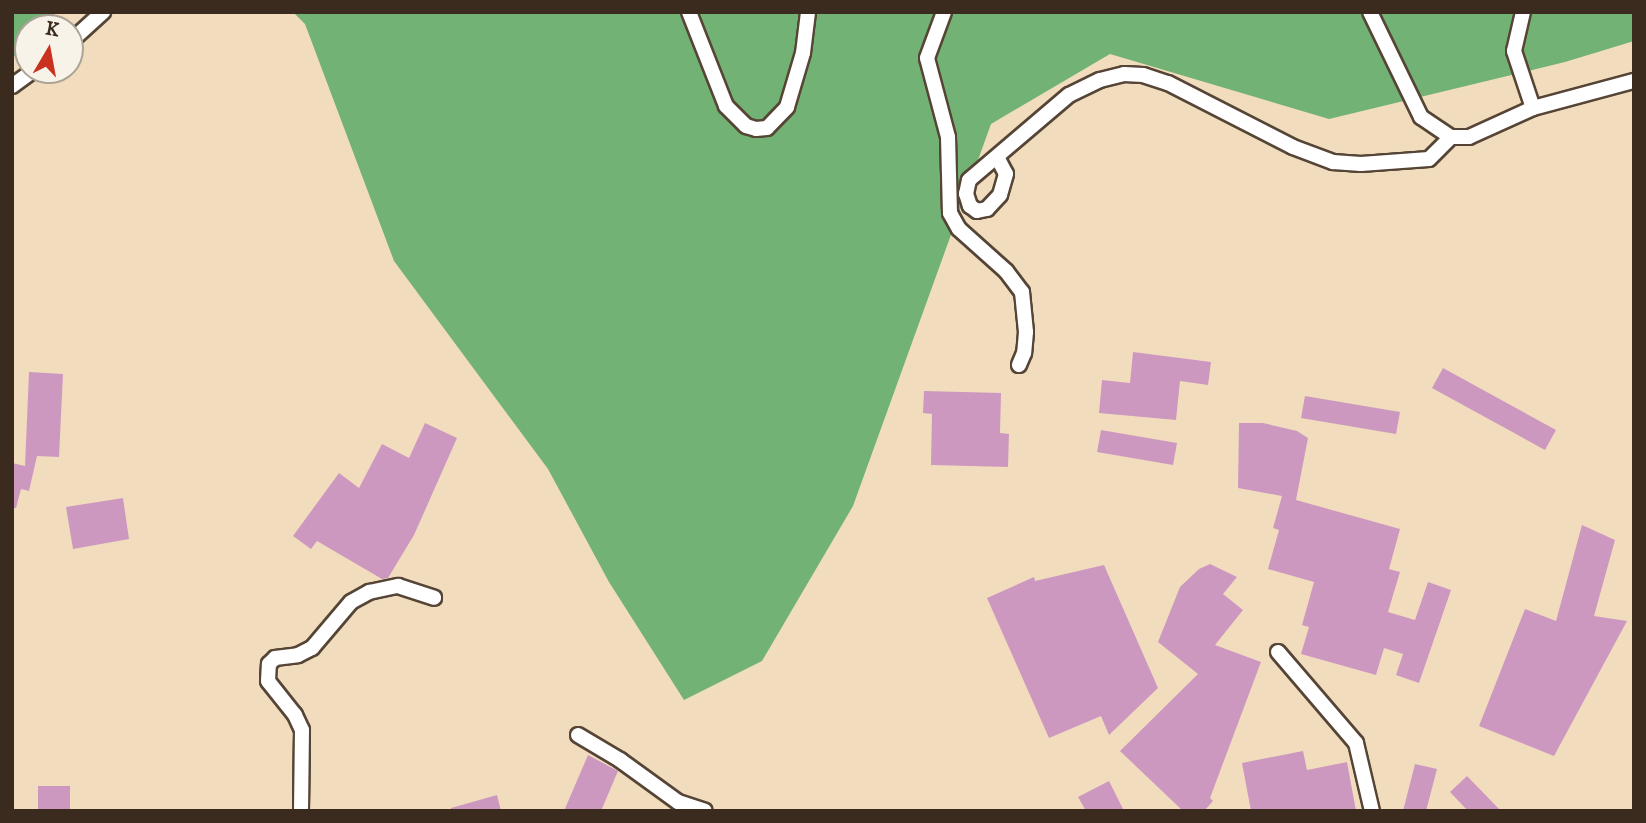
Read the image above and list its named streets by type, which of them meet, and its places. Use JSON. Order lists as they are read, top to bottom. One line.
{"north":"top"}
